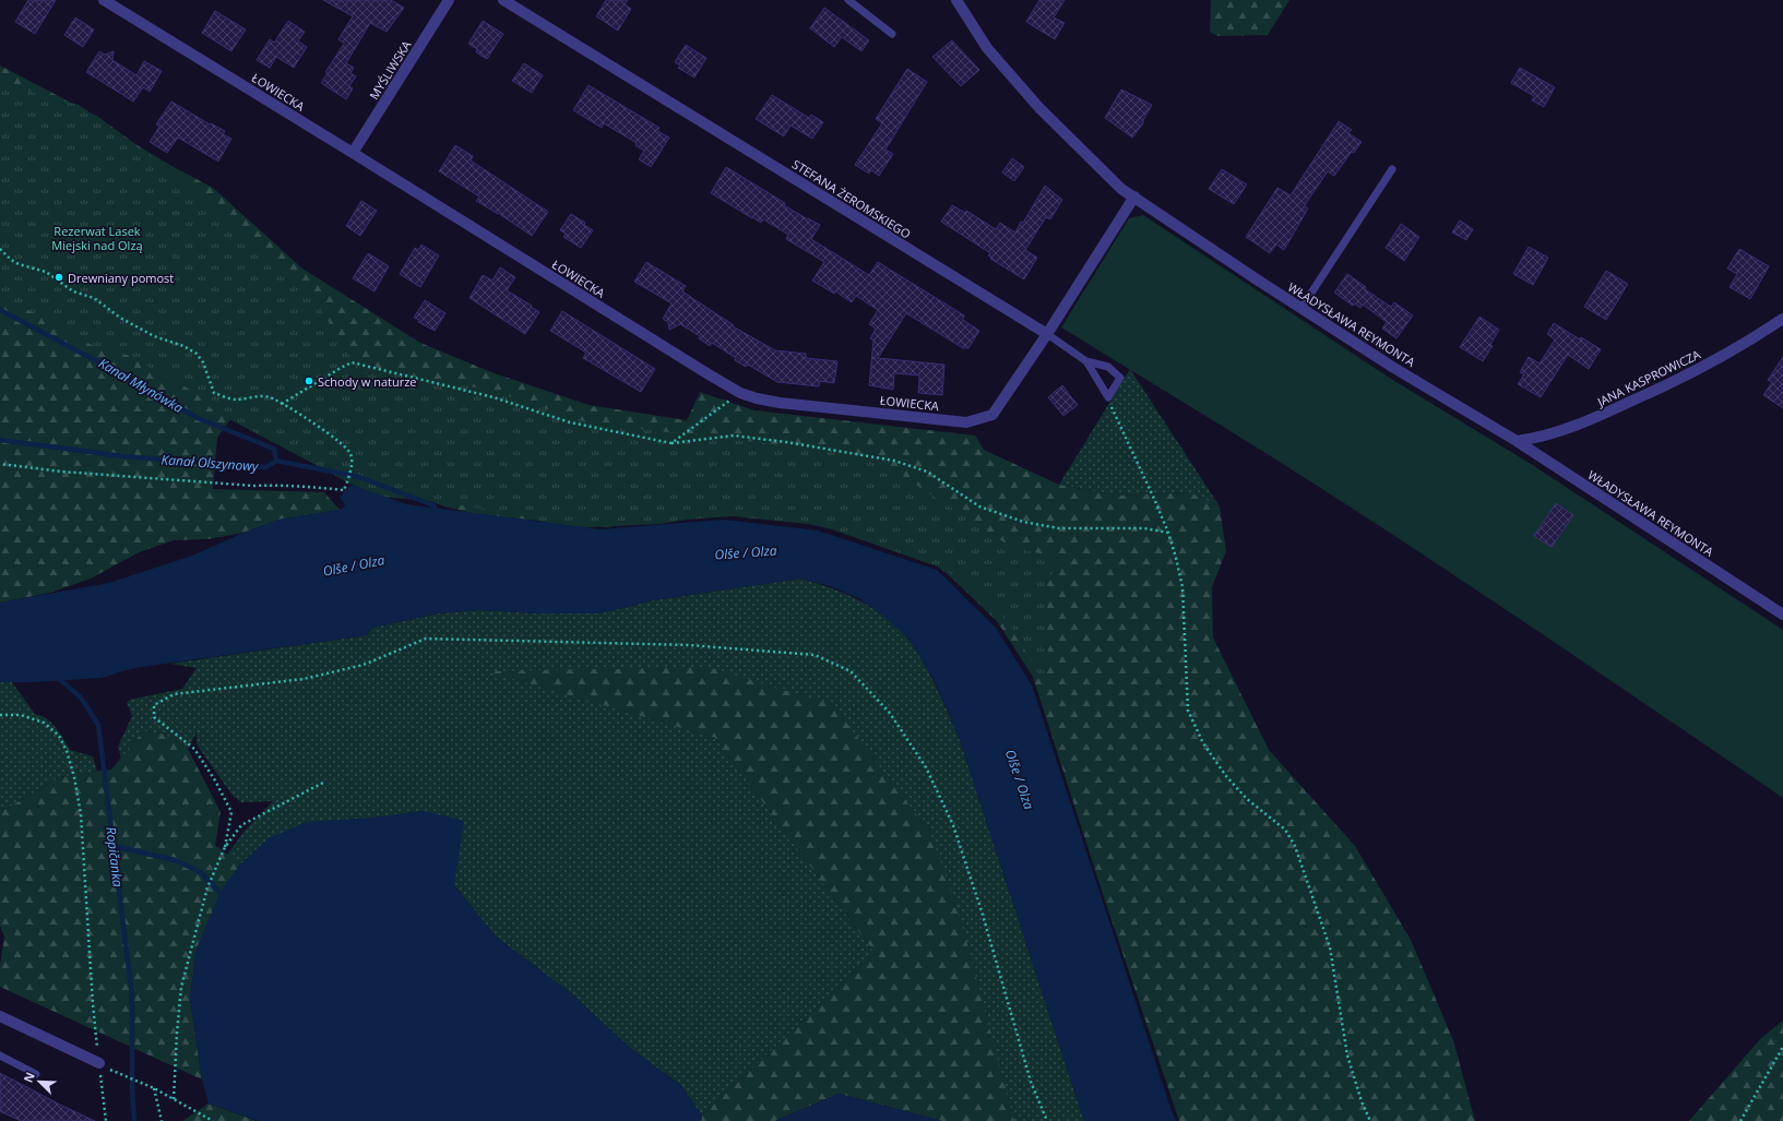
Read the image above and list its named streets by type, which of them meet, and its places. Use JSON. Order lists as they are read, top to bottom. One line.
{"streets":{"street":["MYŚLIWSKA","ŁOWIECKA","STEFANA ŻEROMSKIEGO","WŁADYSŁAWA REYMONTA","JANA KASPROWICZA"]},"crossings":[["MYŚLIWSKA","ŁOWIECKA"],["ŁOWIECKA","STEFANA ŻEROMSKIEGO"],["WŁADYSŁAWA REYMONTA","JANA KASPROWICZA"]],"water":["Kanał Młynówka","Kanał Olszynowy","Olše / Olza","Ropičanka"],"parks":["Rezerwat Lasek Miejski nad Olzą"],"places":["Drewniany pomost","Schody w naturze"],"north":"top left"}
